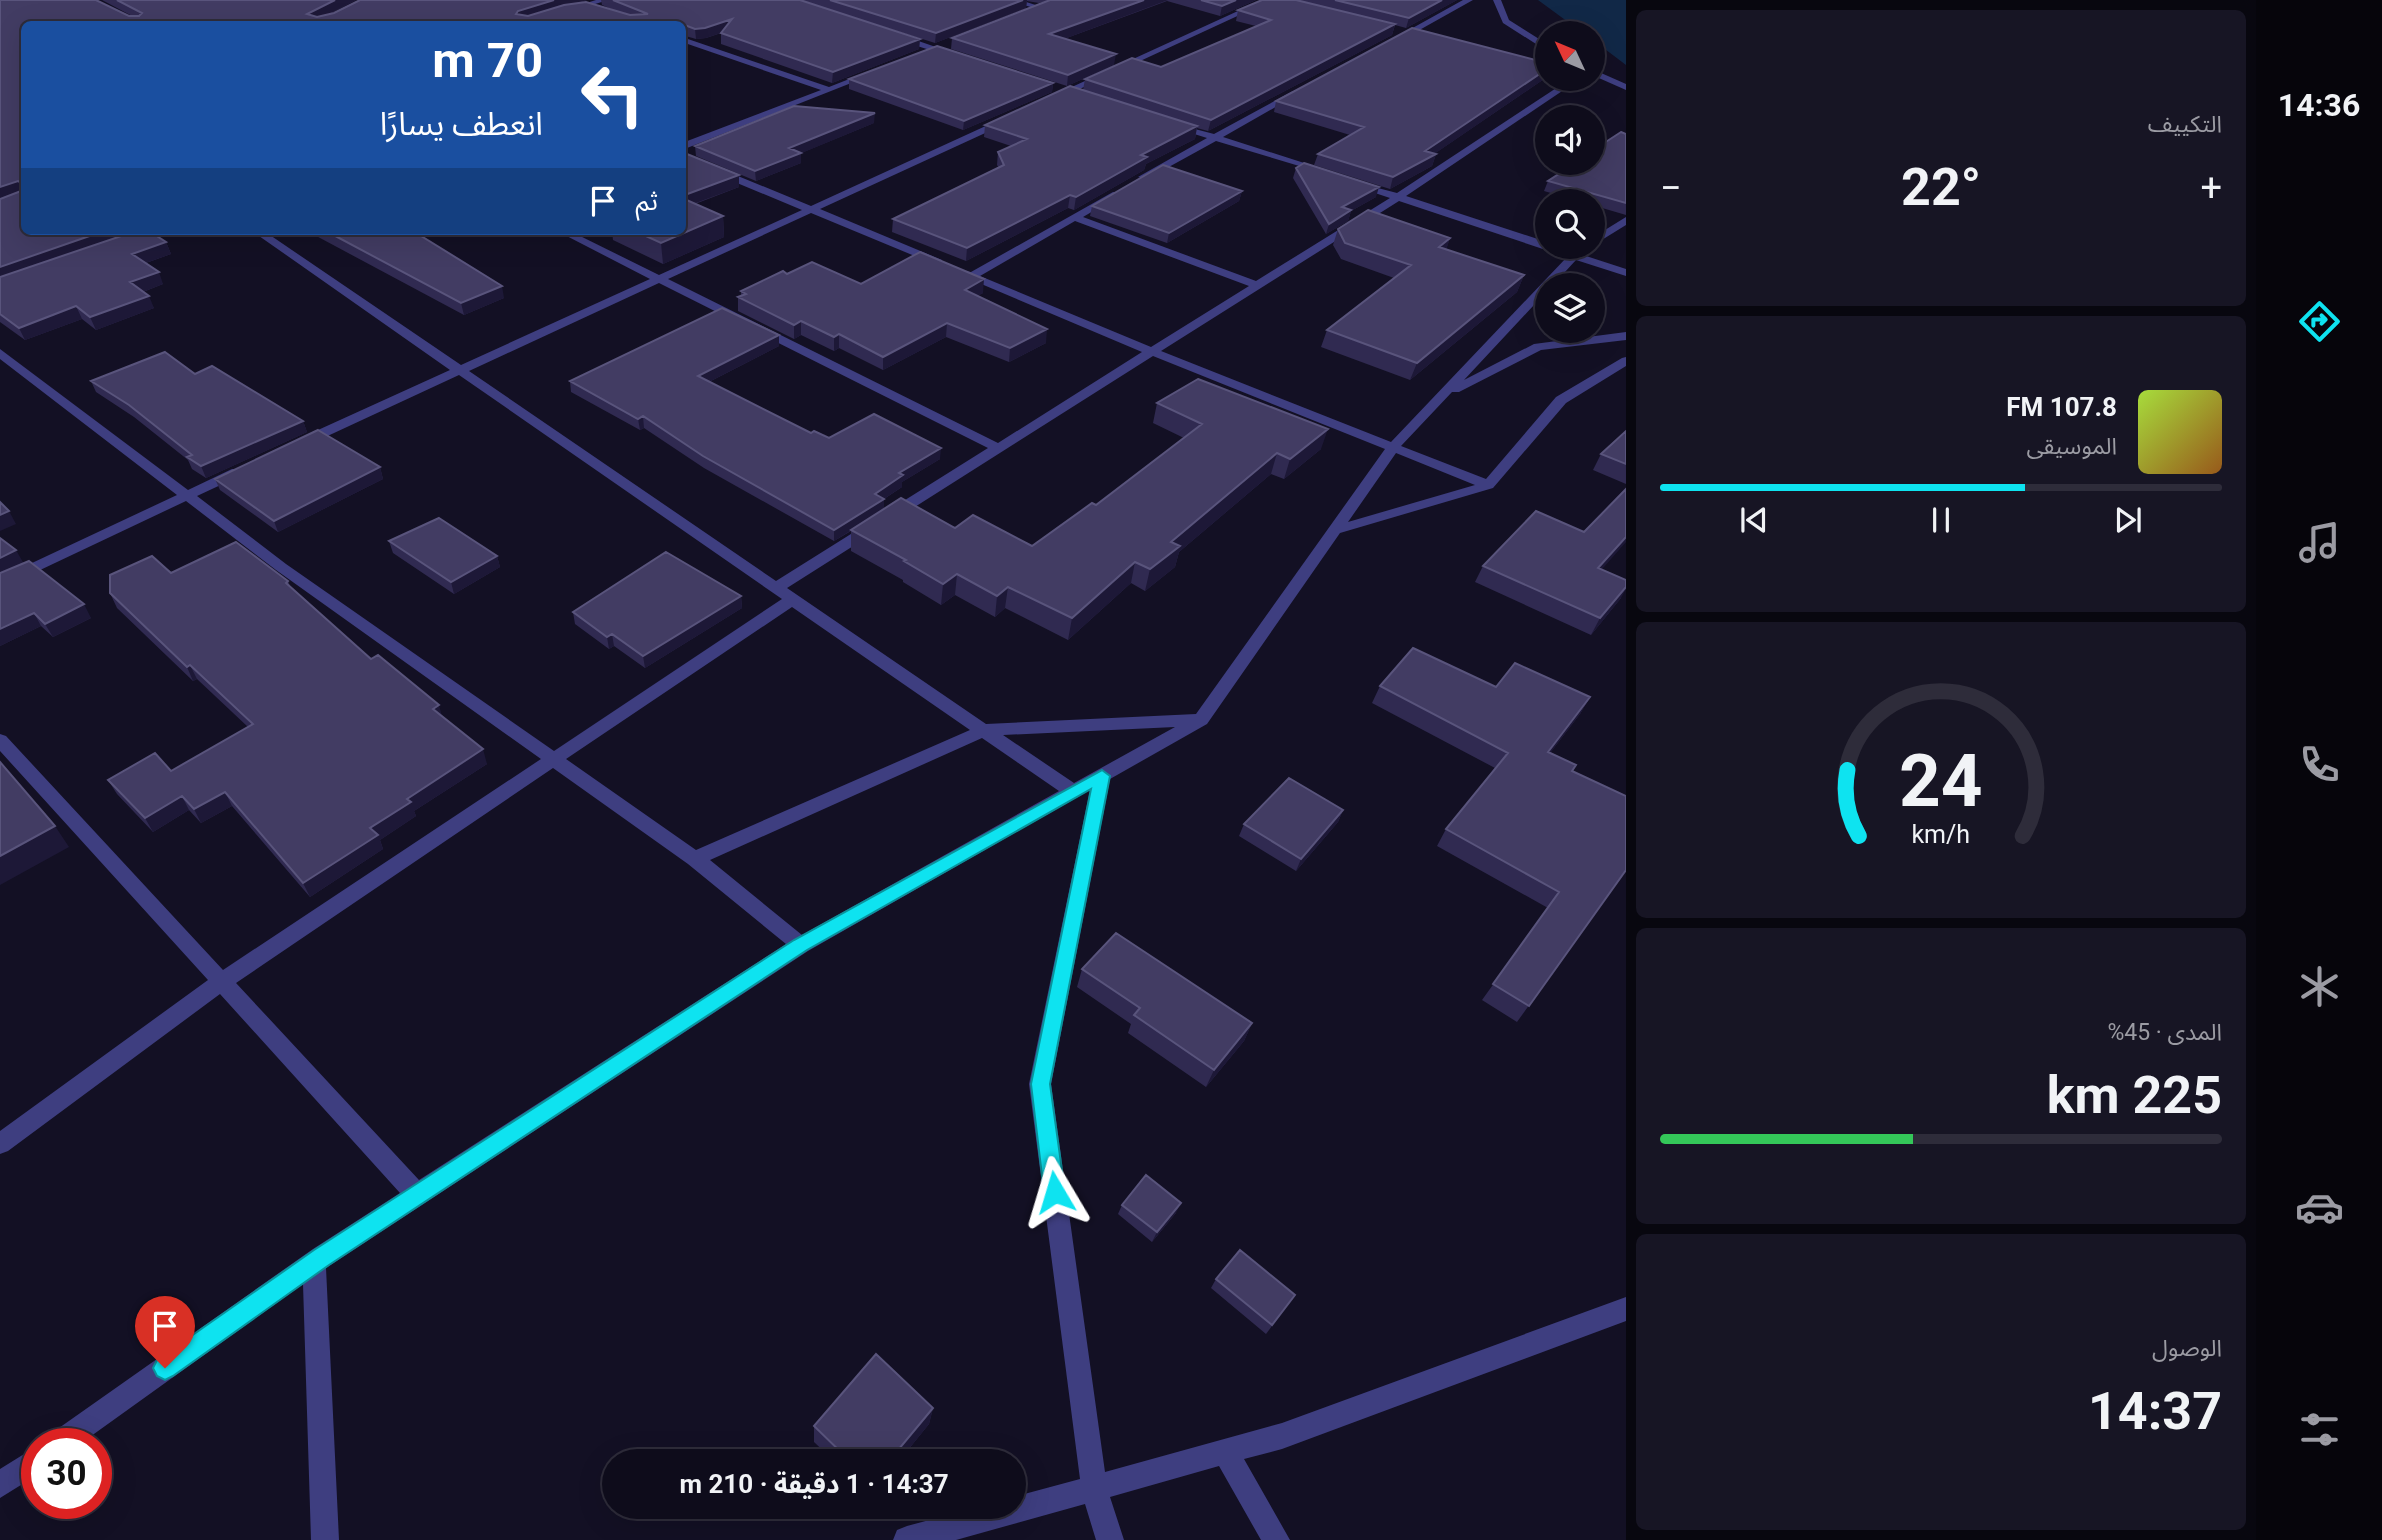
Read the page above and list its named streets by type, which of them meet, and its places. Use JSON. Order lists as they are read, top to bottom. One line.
{"north":"top left","page":{"tabs":"14:36","tile":["التكييف",["المدى · 45%","225 km"],["الوصول","14:37"]],"turn":["70 m","انعطف يسارًا"],"heat":["−","22°","+"],"then":"ثم","song":["107.8 FM","الموسيقى"],"limit":"30","trip":"14:37 · 1 دقيقة · 210 m","gauge":["24","km/h"]}}
